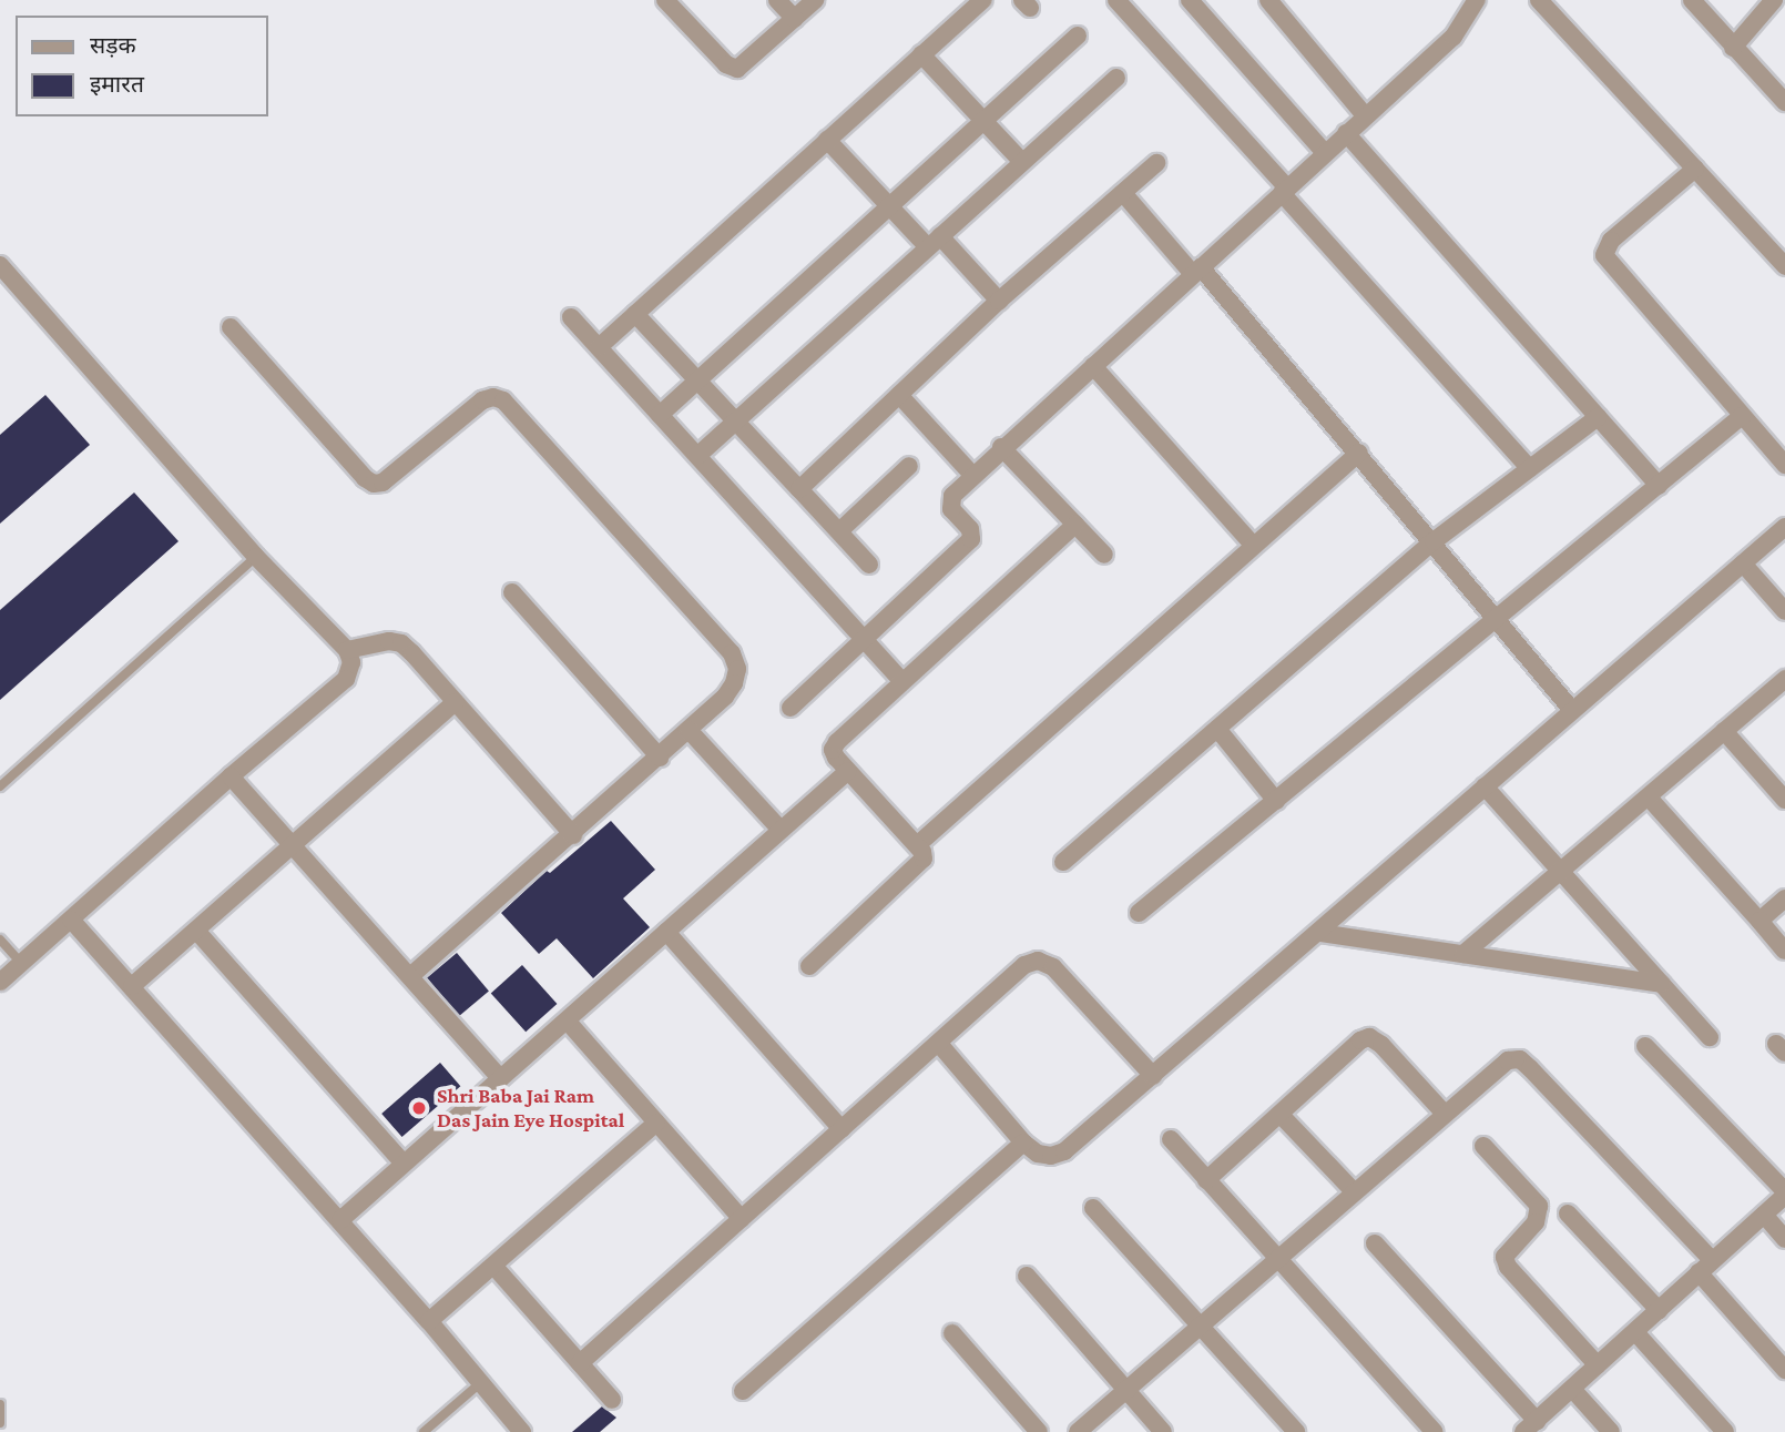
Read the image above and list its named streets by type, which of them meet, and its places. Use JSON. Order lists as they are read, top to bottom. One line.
{"places":["Shri Baba Jai Ram Das Jain Eye Hospital"],"legend":["सड़क","इमारत"]}
